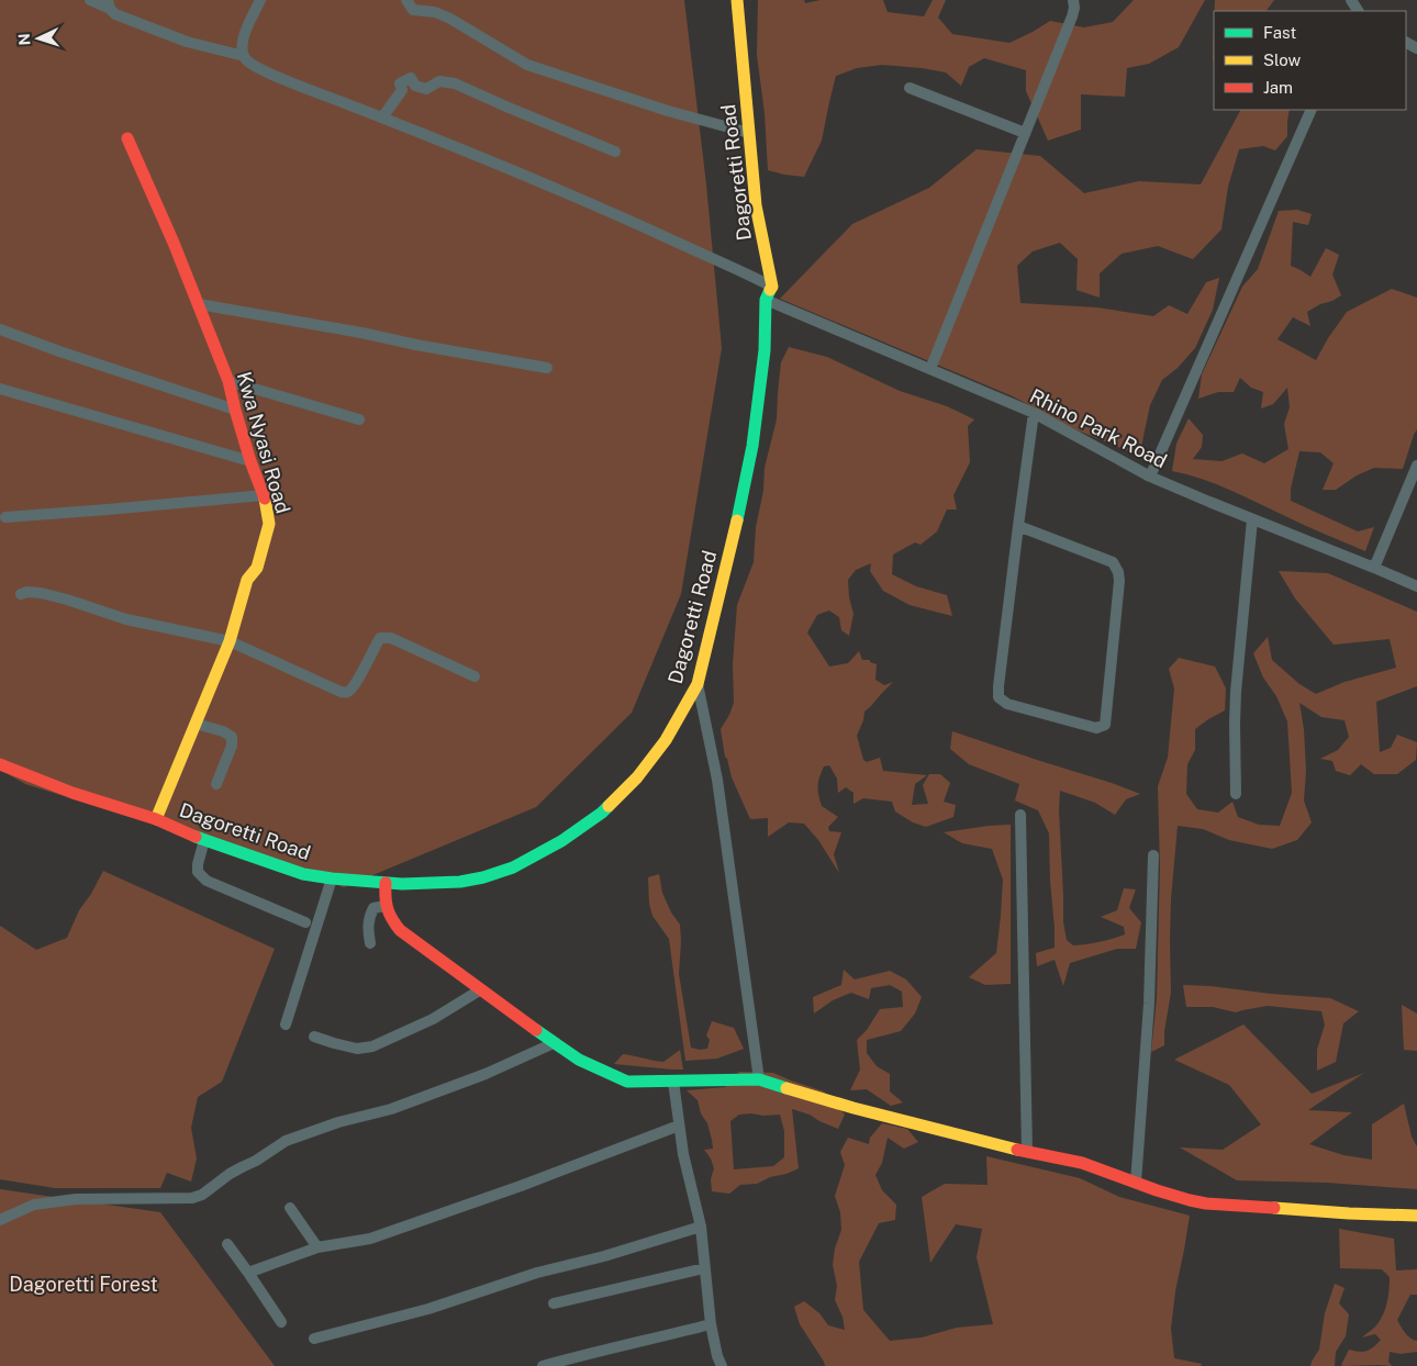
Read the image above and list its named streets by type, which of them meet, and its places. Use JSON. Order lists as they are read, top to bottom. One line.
{"streets":{"street":["Dagoretti Road","Rhino Park Road","Kwa Nyasi Road"]},"crossings":[["Dagoretti Road","Rhino Park Road"],["Dagoretti Road","Kwa Nyasi Road"]],"parks":["Dagoretti Forest"],"legend":["Fast","Slow","Jam"],"north":"left"}
